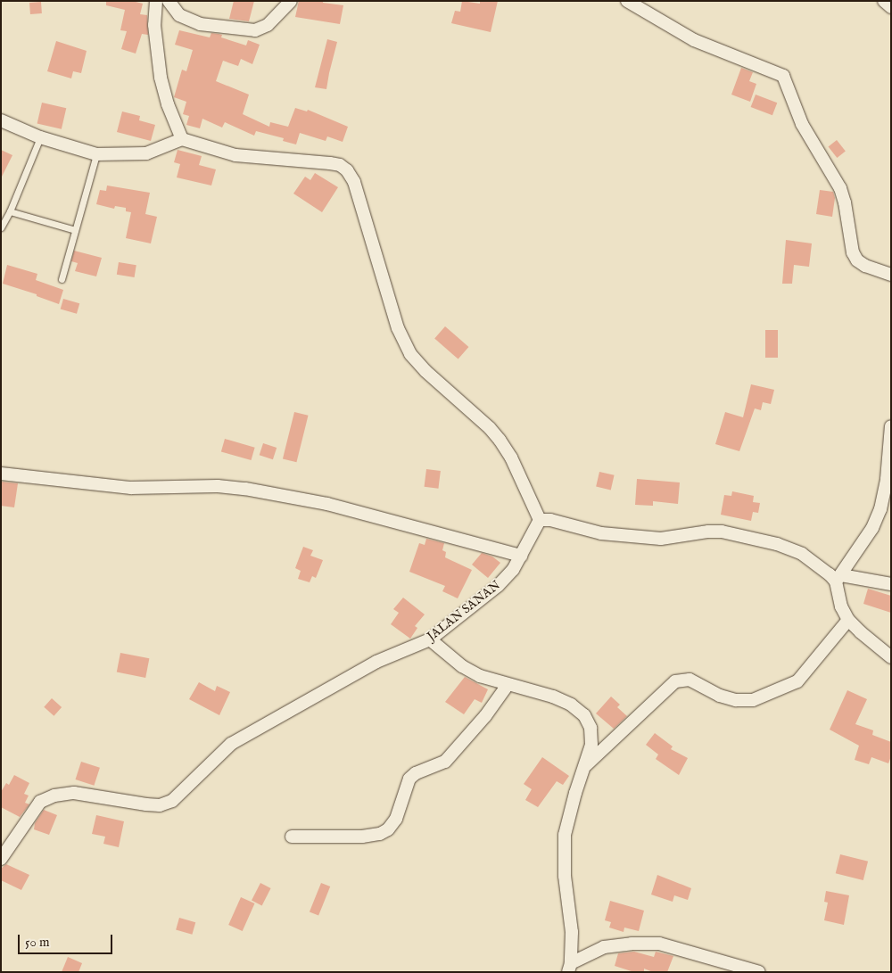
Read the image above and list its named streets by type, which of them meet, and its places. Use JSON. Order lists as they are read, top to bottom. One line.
{"streets":{"street":["JALAN SANAN"]},"scale_bar":"50 m"}
